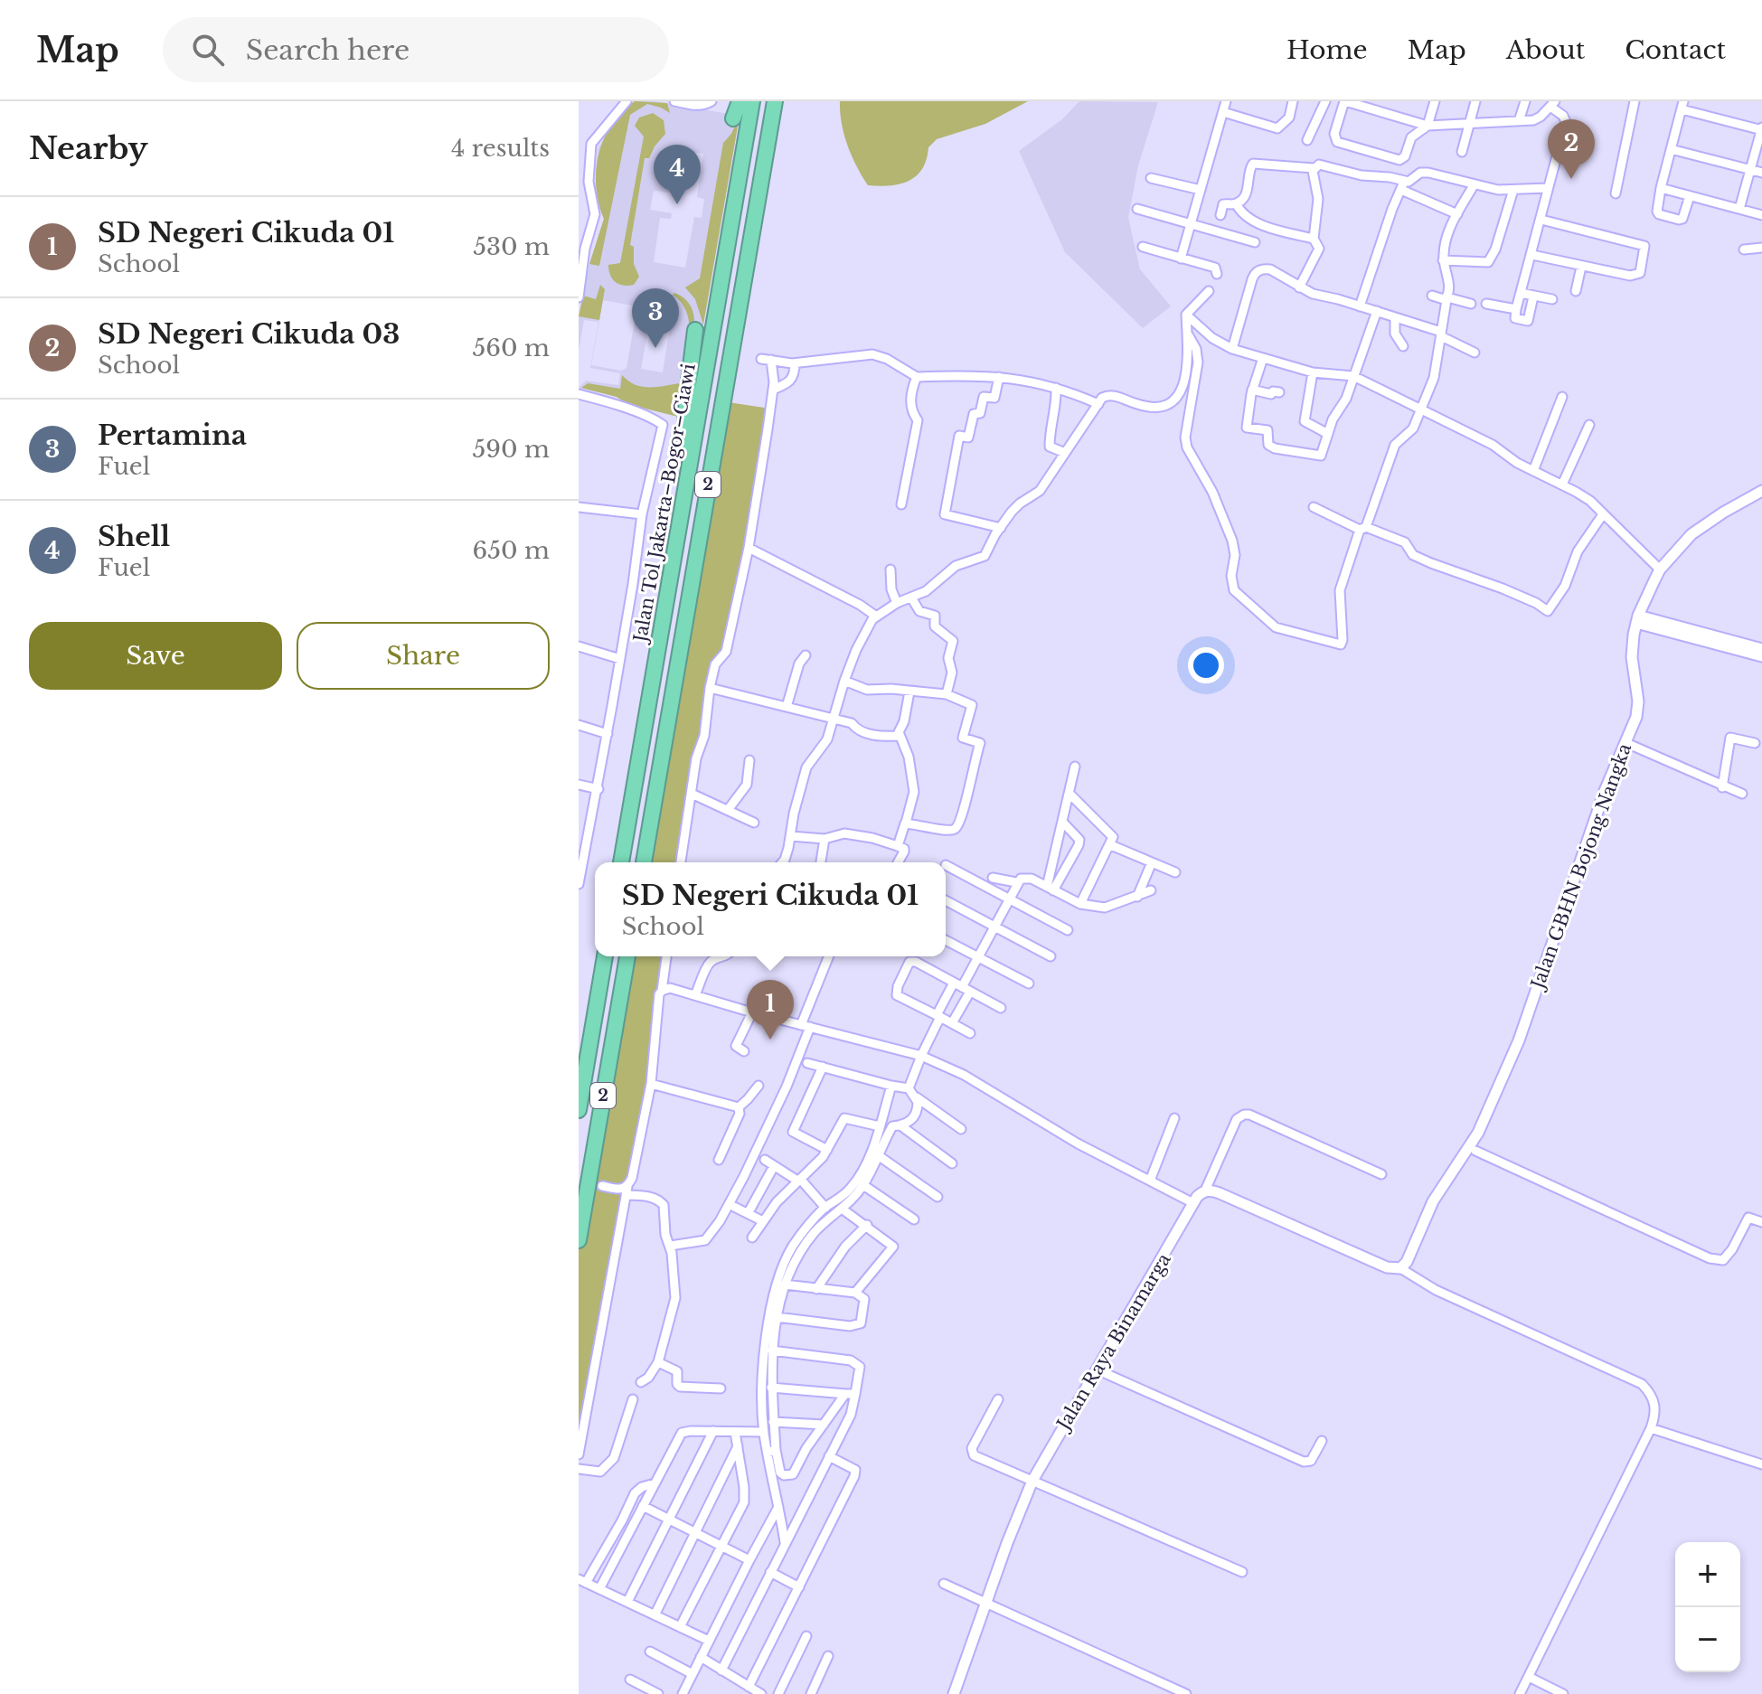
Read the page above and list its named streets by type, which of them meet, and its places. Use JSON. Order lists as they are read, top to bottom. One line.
{"streets":{"highway":["2","Jalan Tol Jakarta–Bogor–Ciawi"],"street":["Jalan GBHN Bojong Nangka","Jalan Raya Binamarga"]},"page":{"header":"Map","search":"Search here","nav":["Home","Map","About","Contact"],"heading":["Nearby","4 results"],"pins":["2","4","3","1"],"list":[{"mark":"1","name":"SD Negeri Cikuda 01","note":"School","value":"530 m"},{"mark":"2","name":"SD Negeri Cikuda 03","note":"School","value":"560 m"},{"mark":"3","name":"Pertamina","note":"Fuel","value":"590 m"},{"mark":"4","name":"Shell","note":"Fuel","value":"650 m"}],"buttons":["Save","Share"],"popup":["SD Negeri Cikuda 01","School"],"map_buttons":["+","−"]}}
